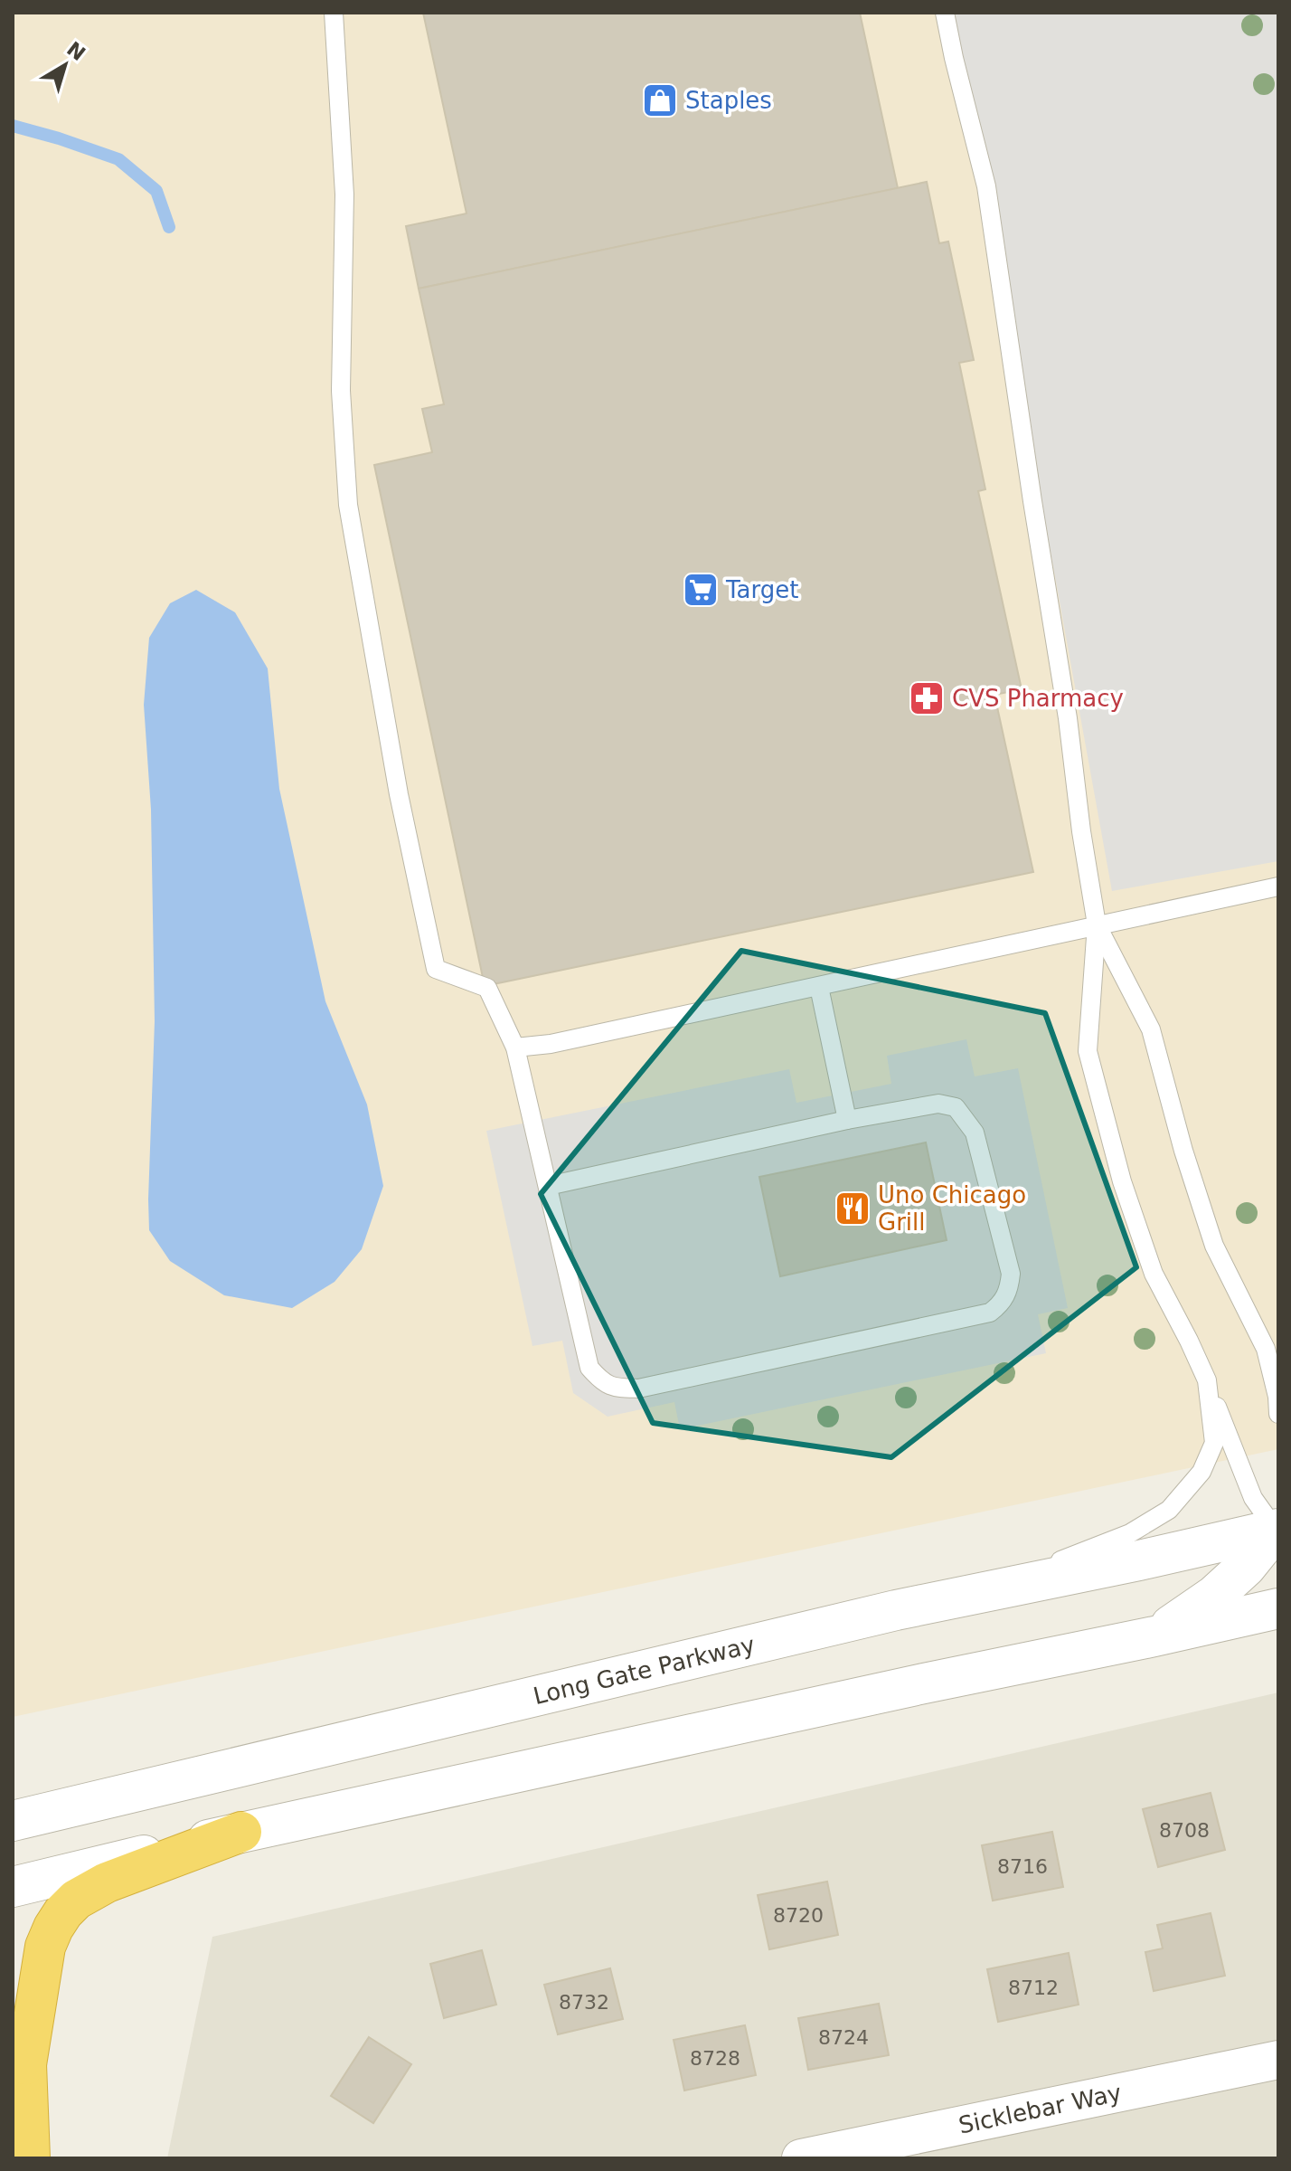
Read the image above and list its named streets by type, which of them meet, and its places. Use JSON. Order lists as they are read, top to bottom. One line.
{"streets":{"street":["Long Gate Parkway","Sicklebar Way"]},"places":{"shop":["Staples"],"supermarket":["Target"],"pharmacy":["CVS Pharmacy"],"restaurant":["Uno Chicago Grill"]},"house_numbers":["8708","8716","8720","8712","8732","8724","8728"],"north":"top right"}
